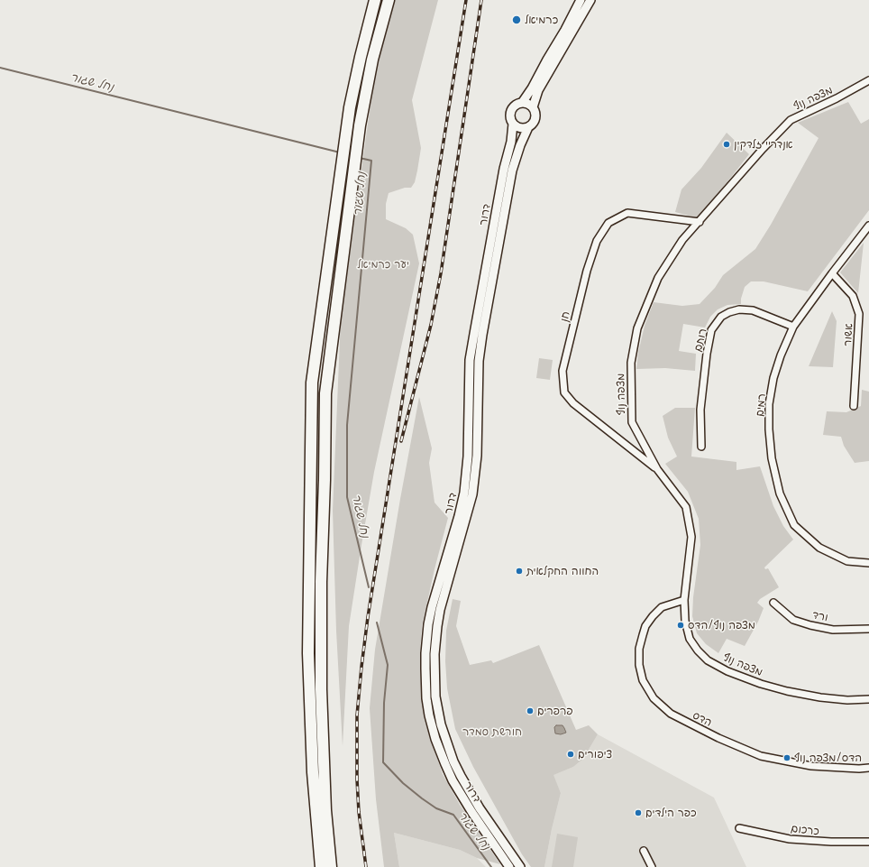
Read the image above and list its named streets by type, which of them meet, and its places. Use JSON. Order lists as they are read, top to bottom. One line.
{"streets":{"street":["מצפה נוף","דרור","חן","אשור","רותם","רמים","ורד","הדס","כרכום"]},"crossings":[["מצפה נוף","חן"],["מצפה נוף","הדס"],["אשור","רמים"],["רותם","רמים"]],"water":["נחל שגור"],"parks":["יער כרמיאל","חורשת סמדר"],"places":["כרמיאל","אנדריי זלדקין","החווה החקלאית","מצפה נוף/הדס","פרפרים","ציפורים","הדס/מצפה נוף","כפר הילדים"]}
